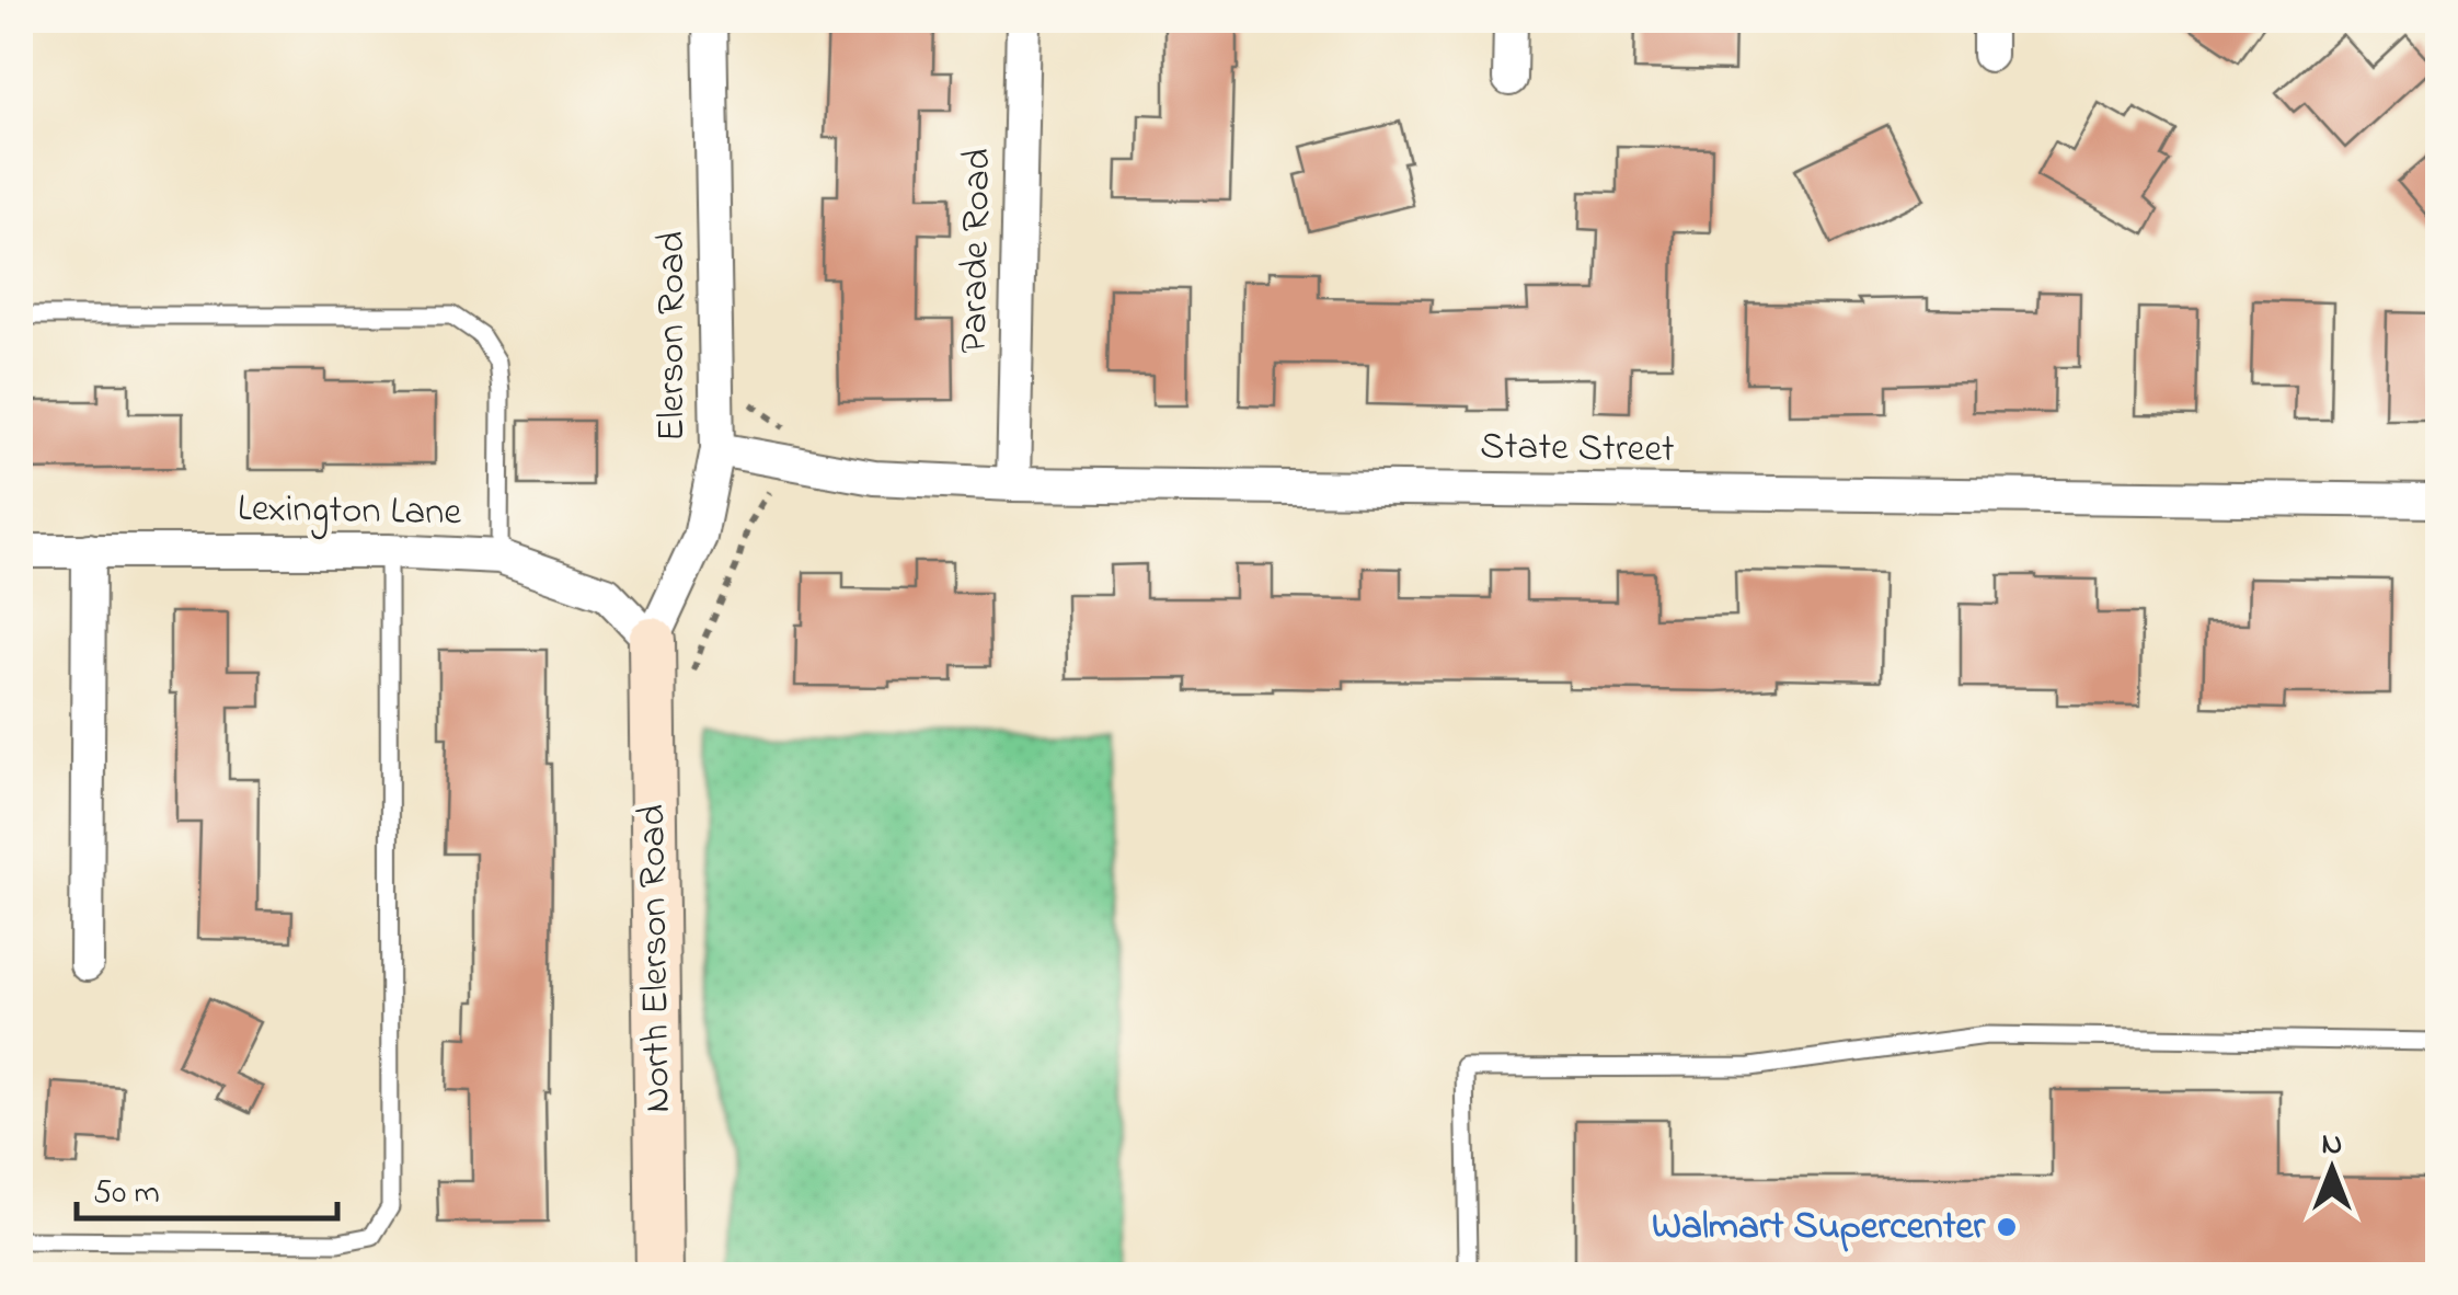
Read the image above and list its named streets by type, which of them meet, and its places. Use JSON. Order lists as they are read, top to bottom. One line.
{"streets":{"street":["Parade Road","Elerson Road","State Street","Lexington Lane","North Elerson Road"]},"crossings":[["Parade Road","State Street"],["Elerson Road","State Street"],["Elerson Road","Lexington Lane"],["Elerson Road","North Elerson Road"],["Lexington Lane","North Elerson Road"]],"places":["Walmart Supercenter"],"scale_bar":"50 m","north":"top"}
